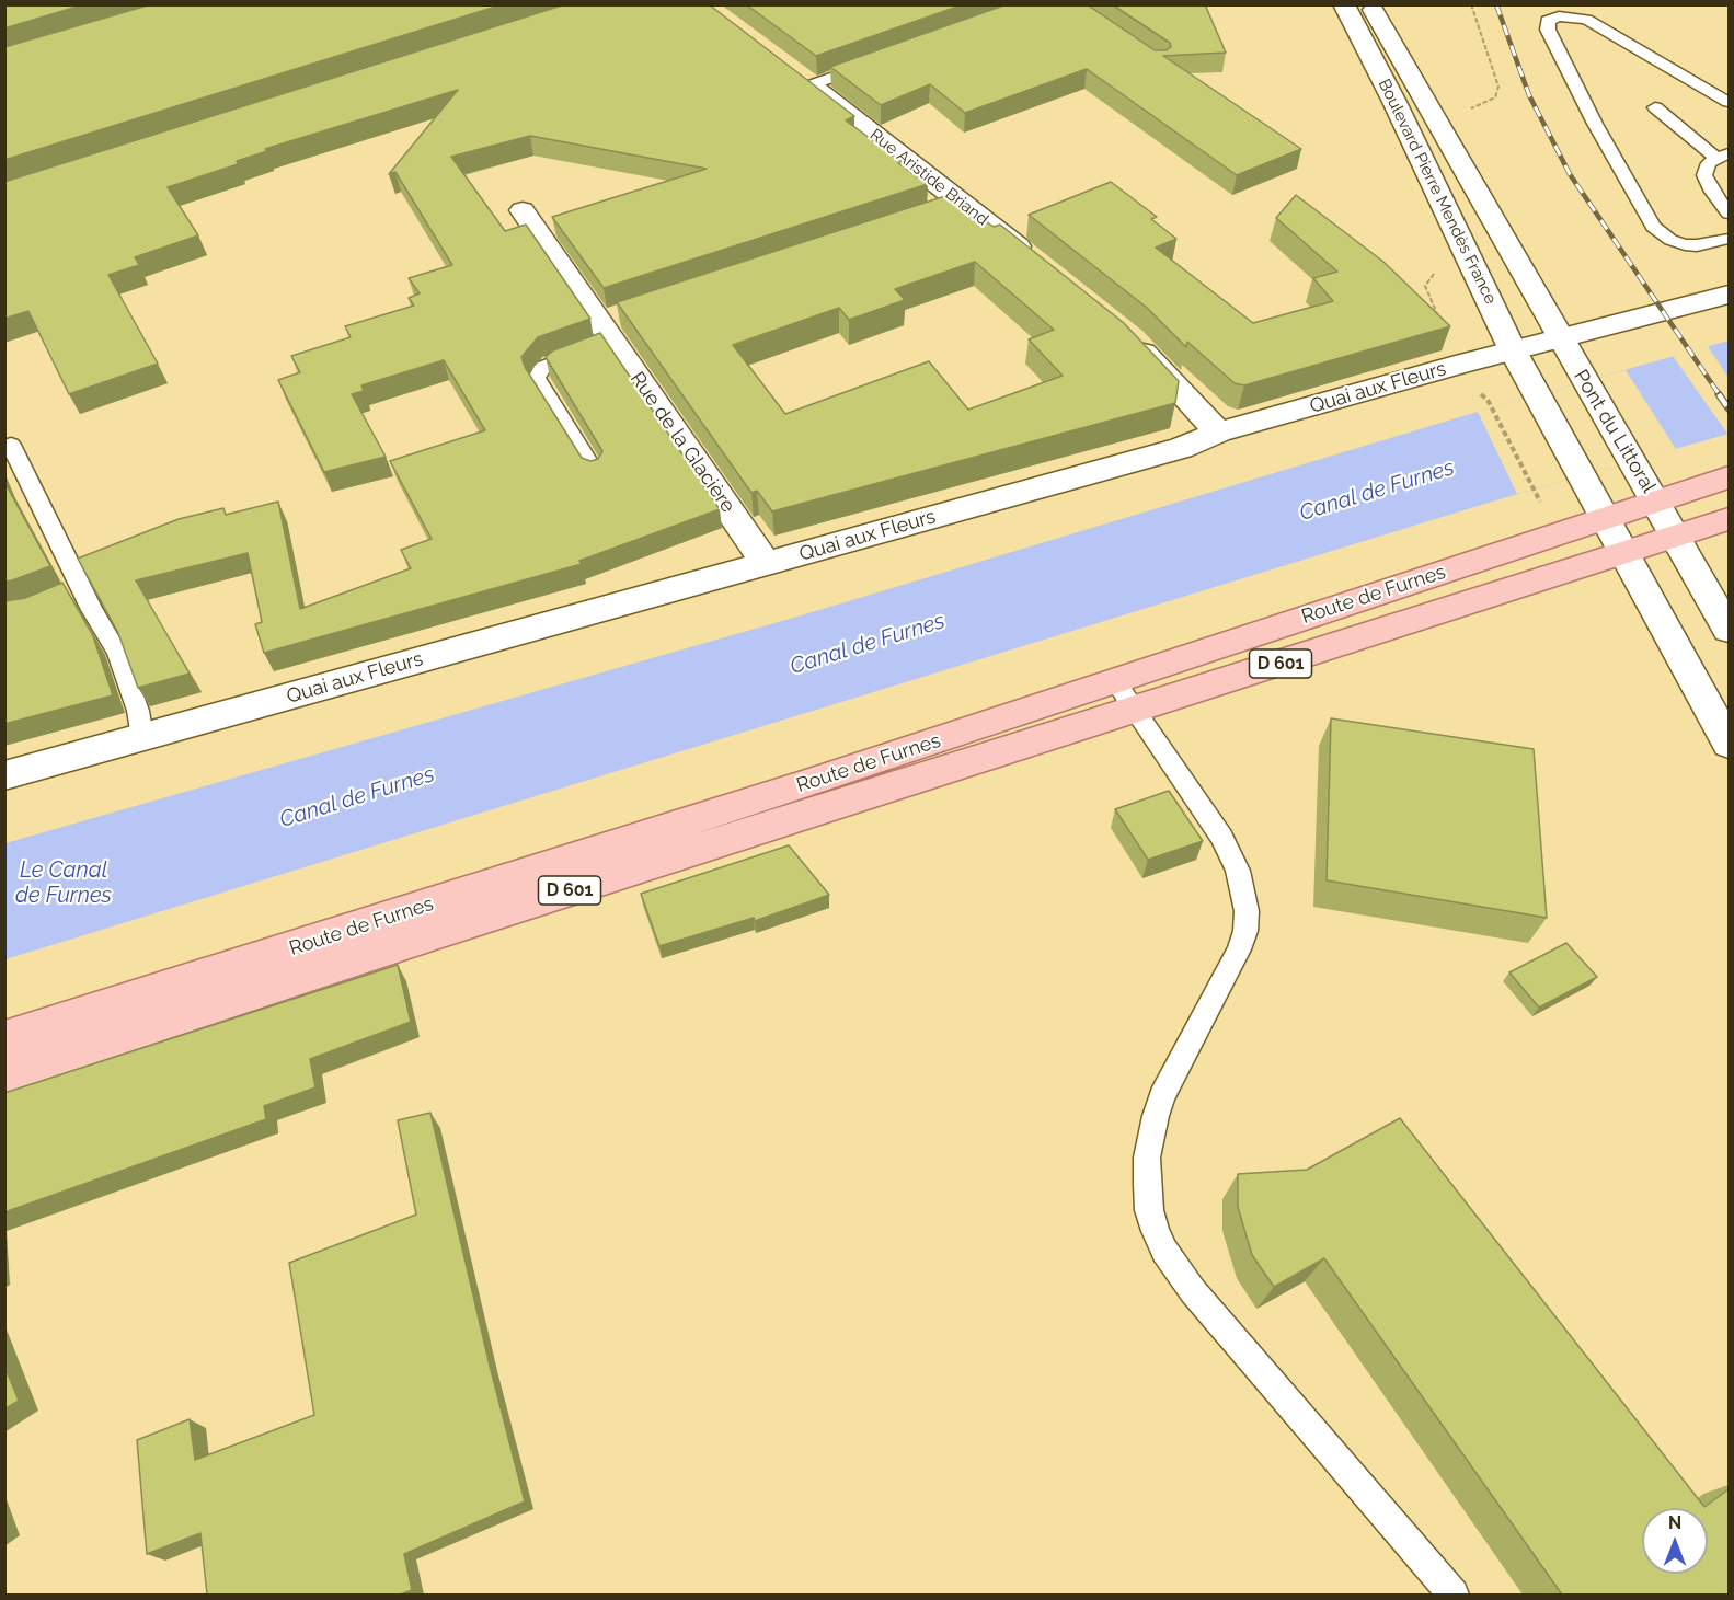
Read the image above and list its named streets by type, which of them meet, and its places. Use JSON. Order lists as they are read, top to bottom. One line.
{"streets":{"main road":["Route de Furnes","D 601"],"street":["Rue Aristide Briand","Boulevard Pierre Mendès France","Quai aux Fleurs","Pont du Littoral","Rue de la Glacière"]},"crossings":[["Boulevard Pierre Mendès France","Quai aux Fleurs"],["Boulevard Pierre Mendès France","Pont du Littoral"],["Boulevard Pierre Mendès France","Route de Furnes"],["Quai aux Fleurs","Pont du Littoral"],["Quai aux Fleurs","Rue de la Glacière"],["Pont du Littoral","Route de Furnes"]],"water":["Canal de Furnes","Le Canal de Furnes"],"north":"top"}
